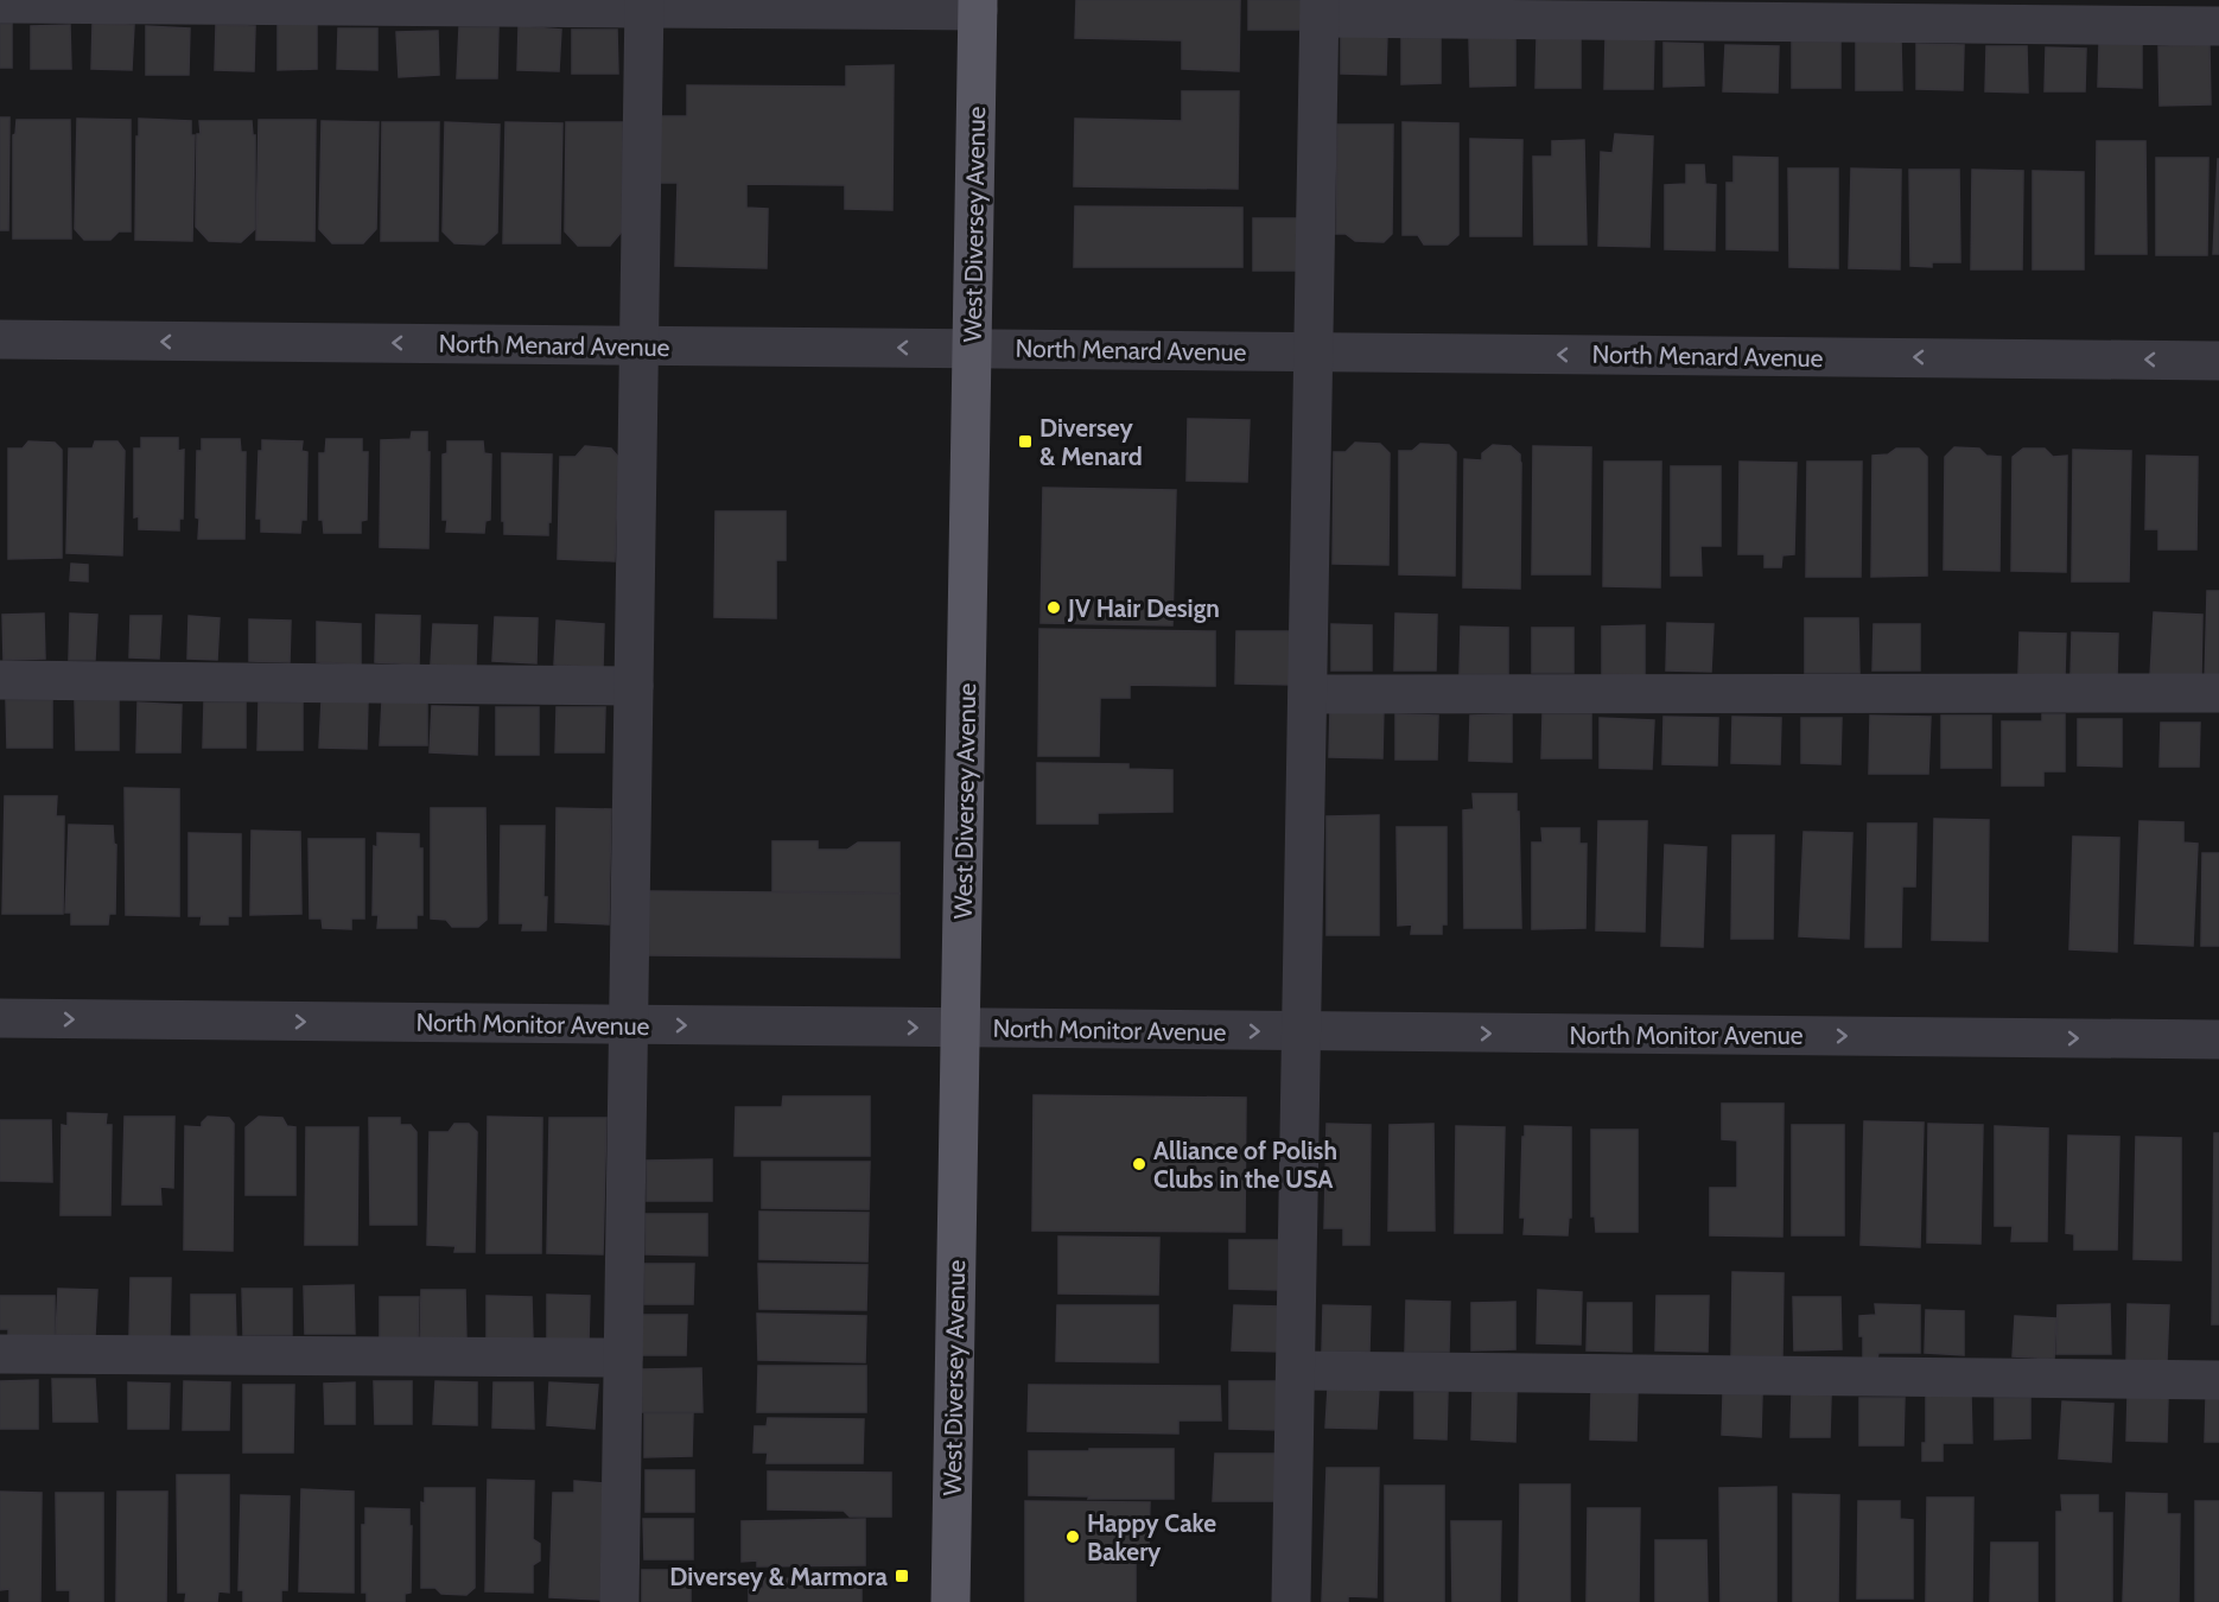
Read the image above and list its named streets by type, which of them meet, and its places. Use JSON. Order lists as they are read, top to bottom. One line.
{"streets":{"main road":["West Diversey Avenue"],"street":["North Menard Avenue","North Monitor Avenue"]},"crossings":[["West Diversey Avenue","North Menard Avenue"],["West Diversey Avenue","North Monitor Avenue"]],"places":{"transit":["Diversey & Menard","Diversey & Marmora"],"other":["JV Hair Design","Alliance of Polish Clubs in the USA","Happy Cake Bakery"]}}
